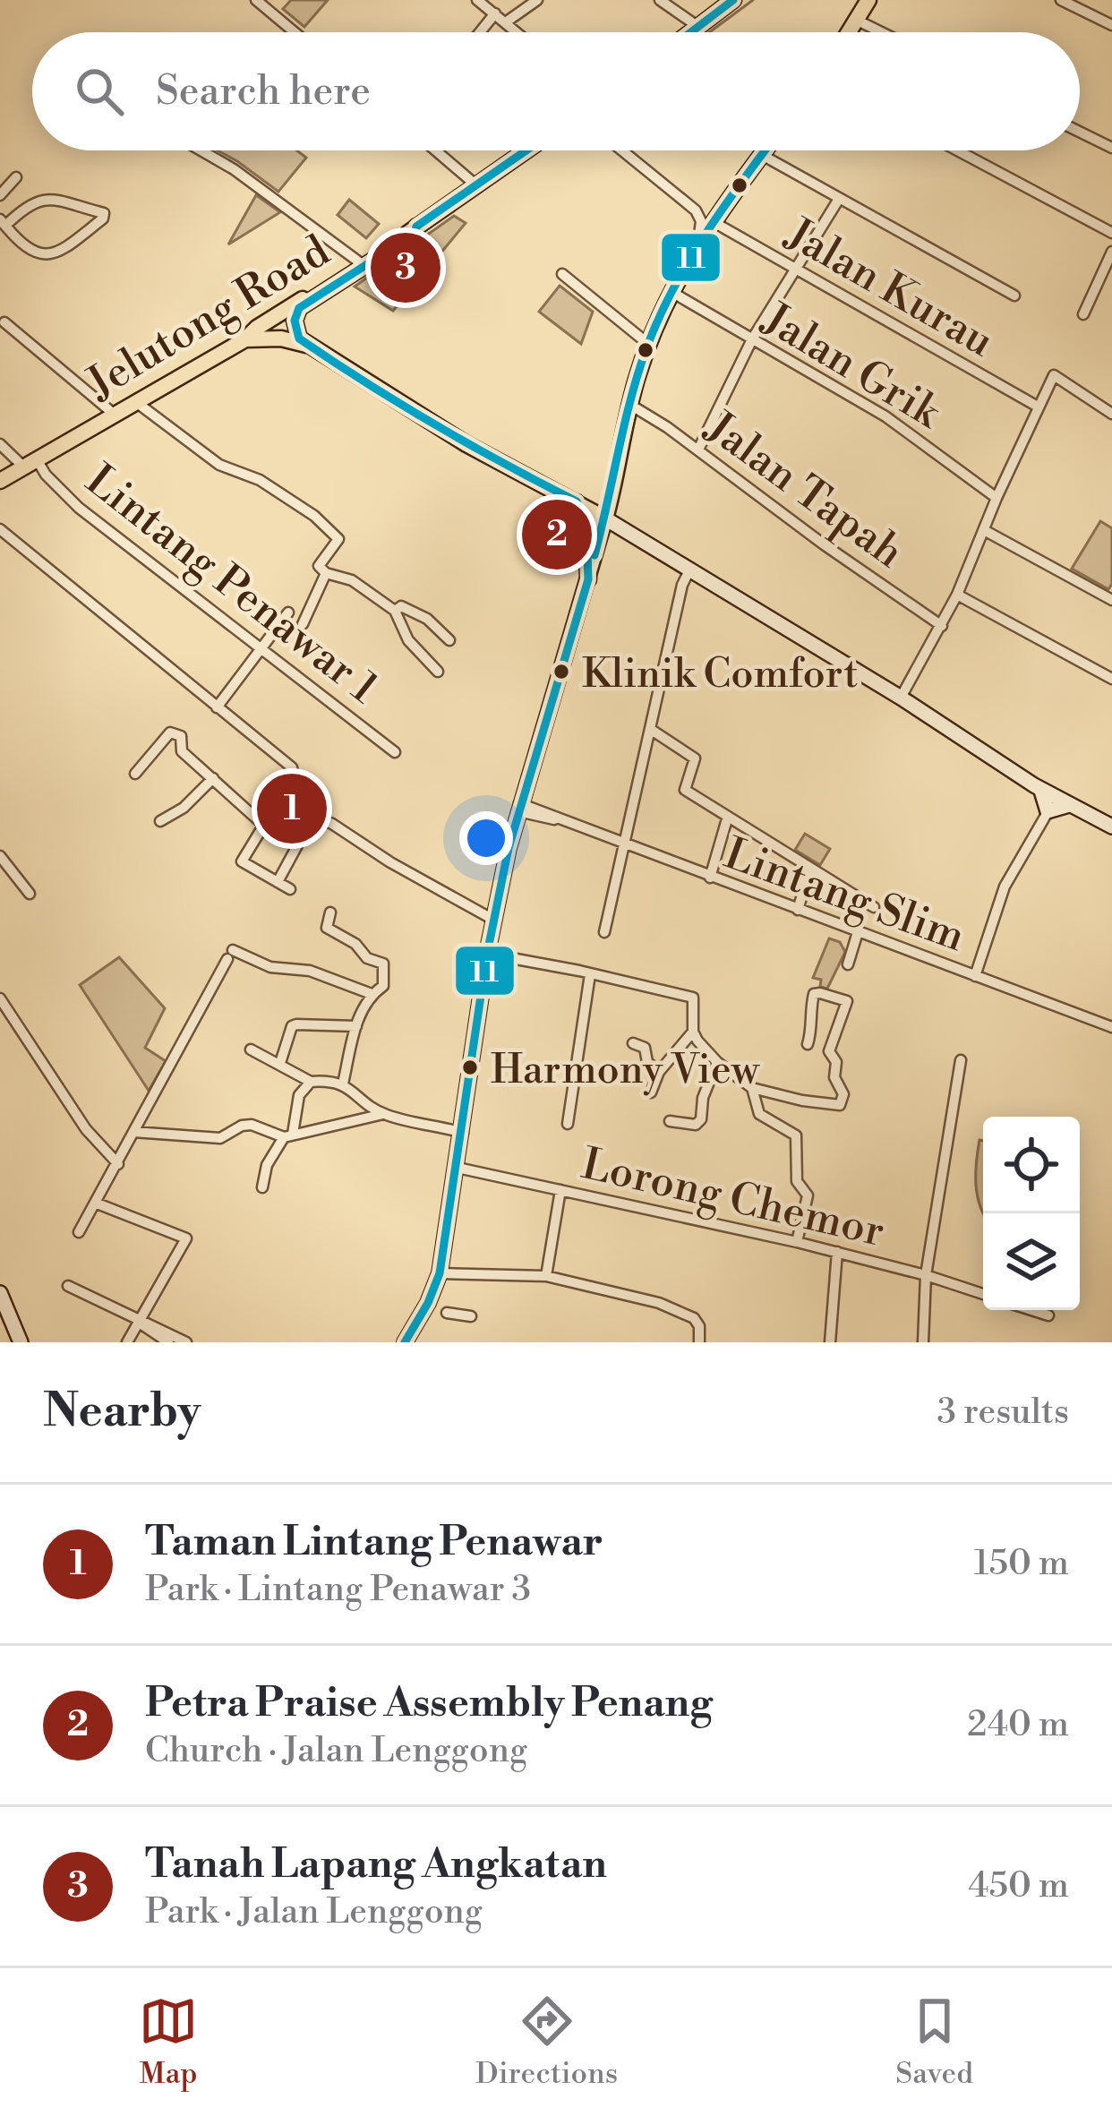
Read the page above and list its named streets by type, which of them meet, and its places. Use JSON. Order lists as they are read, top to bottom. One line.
{"streets":{"main road":["Jelutong Road"],"street":["Jalan Kurau","Jalan Grik","Jalan Tapah","Lintang Penawar 1","Lintang Slim","Lorong Chemor"]},"crossings":[["Jelutong Road","Lintang Penawar 1"]],"places":["Klinik Comfort","Harmony View"],"lines":["transit line 11"],"page":{"search":"Search here","pins":["3","2","1"],"heading":["Nearby","3 results"],"list":[{"mark":"1","name":"Taman Lintang Penawar","note":"Park · Lintang Penawar 3","value":"150 m"},{"mark":"2","name":"Petra Praise Assembly Penang","note":"Church · Jalan Lenggong","value":"240 m"},{"mark":"3","name":"Tanah Lapang Angkatan","note":"Park · Jalan Lenggong","value":"450 m"}],"nav":["Map","Directions","Saved"]}}
